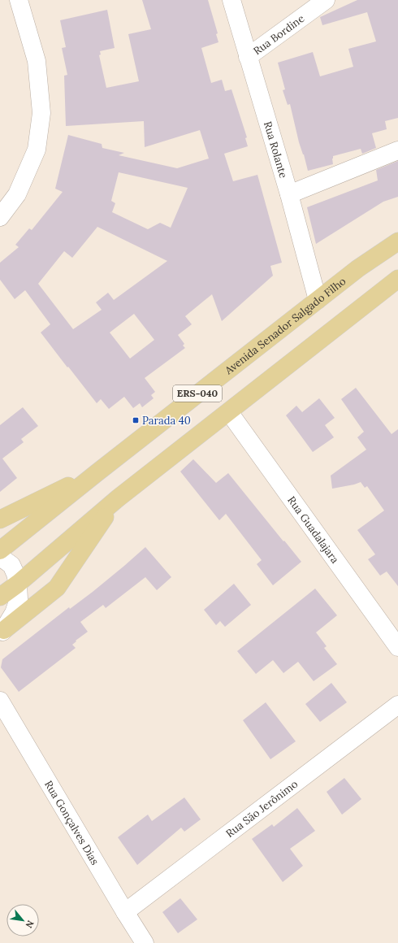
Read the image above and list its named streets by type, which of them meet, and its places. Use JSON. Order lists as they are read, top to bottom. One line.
{"streets":{"main road":["Avenida Senador Salgado Filho","ERS-040"],"street":["Rua Bordine","Rua Rolante","Rua Guadalajara","Rua São Jerônimo","Rua Gonçalves Dias"]},"crossings":[["Rua Bordine","Rua Rolante"],["Rua Rolante","Avenida Senador Salgado Filho"],["ERS-040","Rua Guadalajara"],["Rua São Jerônimo","Rua Gonçalves Dias"]],"places":{"transit":["Parada 40"]},"north":"bottom right"}
